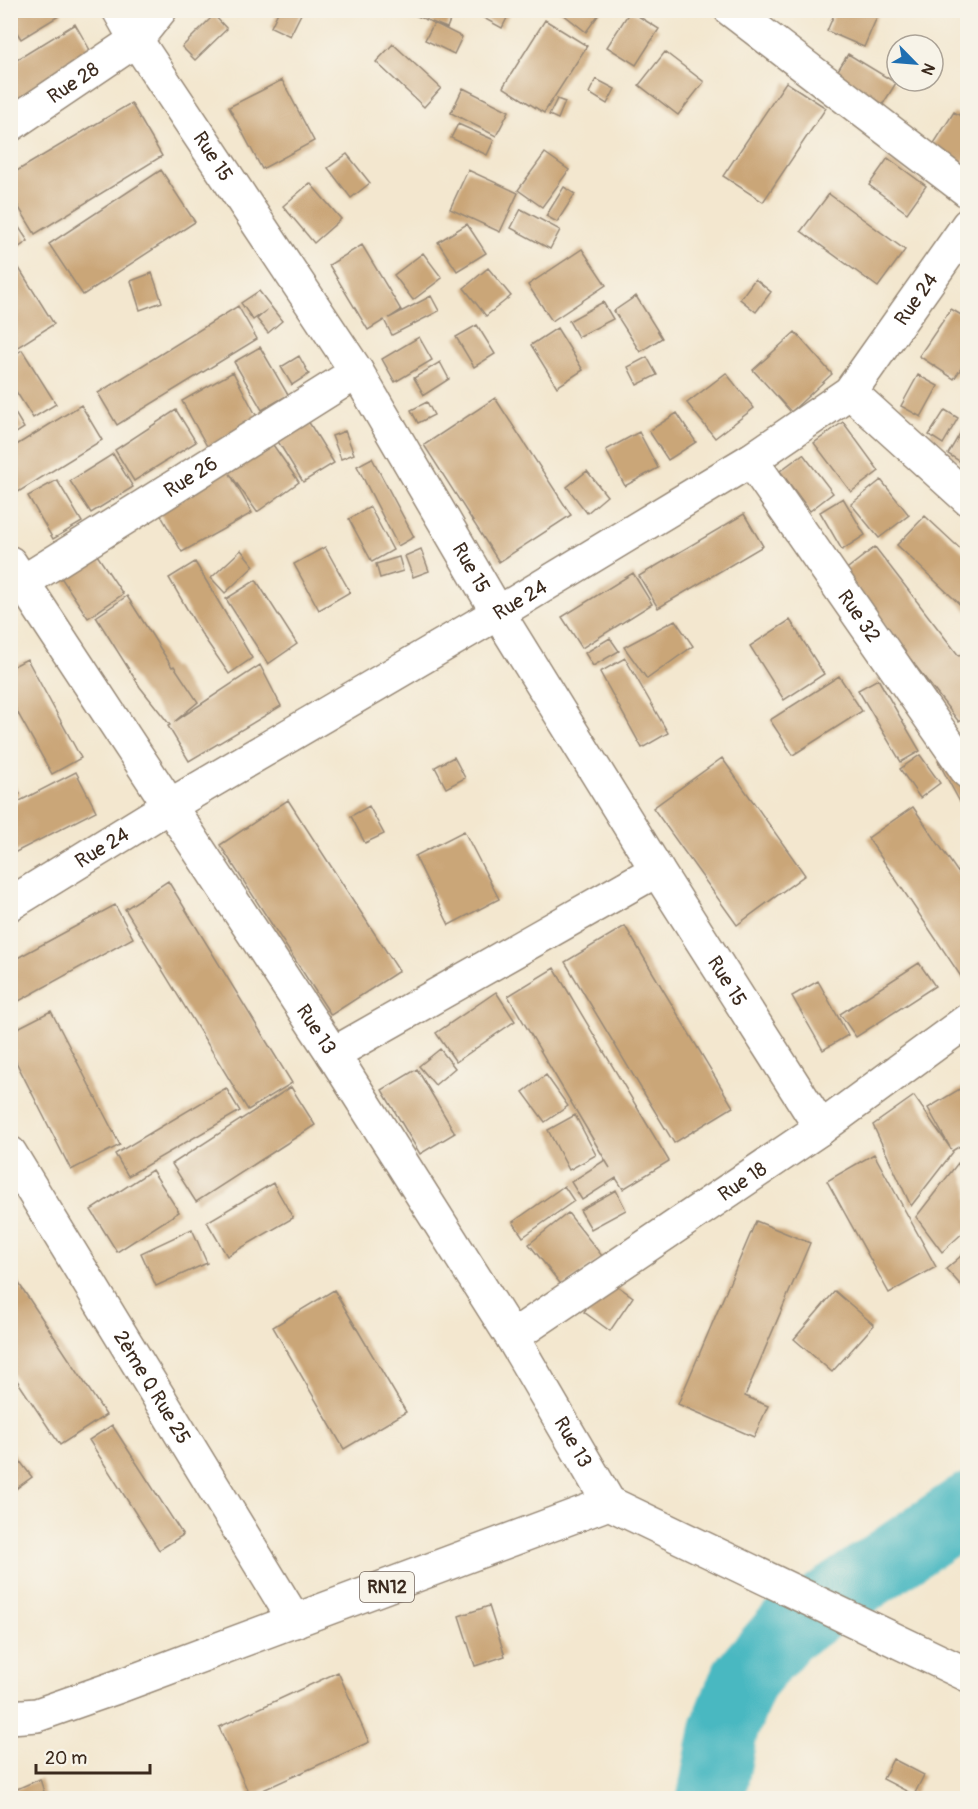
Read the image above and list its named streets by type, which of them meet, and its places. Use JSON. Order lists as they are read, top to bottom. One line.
{"streets":{"street":["Rue 28","Rue 15","Rue 24","Rue 26","Rue 32","Rue 13","Rue 18","2ème Q Rue 25","RN12"]},"crossings":[["Rue 28","Rue 15"],["Rue 15","Rue 24"],["Rue 15","Rue 26"],["Rue 15","Rue 18"],["Rue 24","Rue 32"],["Rue 24","Rue 13"],["Rue 26","Rue 13"],["Rue 13","Rue 18"],["Rue 13","RN12"],["2ème Q Rue 25","RN12"]],"scale_bar":"20 m","north":"bottom right"}
